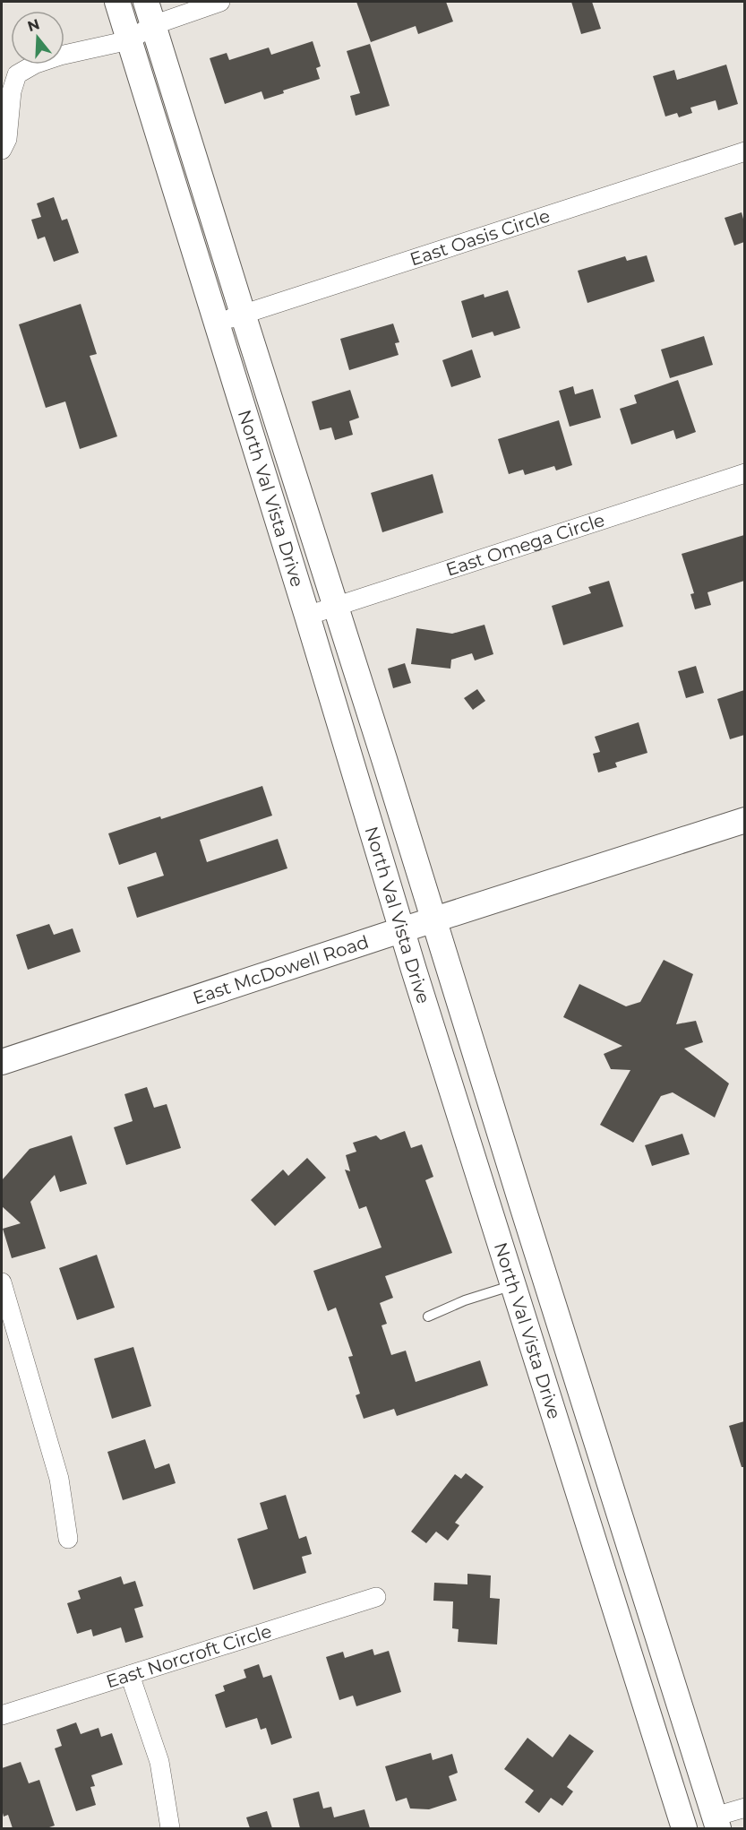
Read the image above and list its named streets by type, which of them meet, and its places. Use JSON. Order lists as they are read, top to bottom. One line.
{"streets":{"main road":["North Val Vista Drive","East McDowell Road"],"street":["East Oasis Circle","East Omega Circle","East Norcroft Circle"]},"crossings":[["East Oasis Circle","North Val Vista Drive"],["North Val Vista Drive","East Omega Circle"],["North Val Vista Drive","East McDowell Road"]],"north":"top"}
